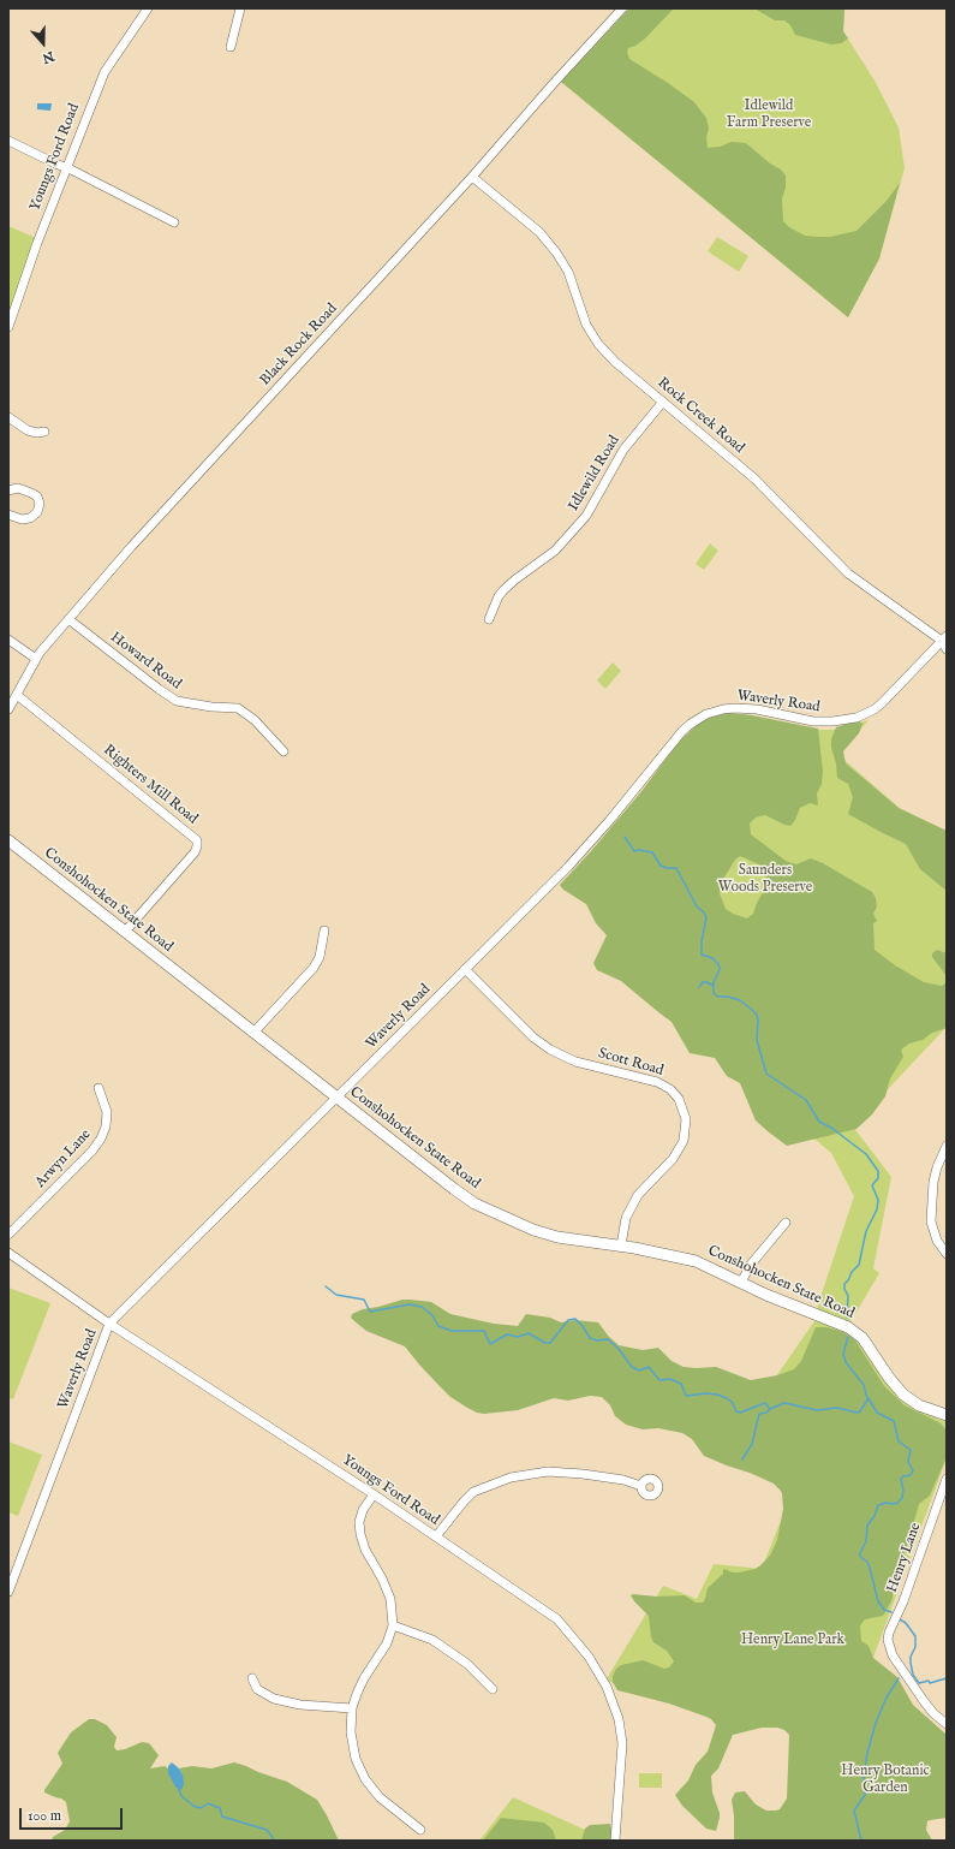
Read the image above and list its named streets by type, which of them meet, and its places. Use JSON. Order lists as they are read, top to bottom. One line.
{"streets":{"main road":["Conshohocken State Road"],"street":["Youngs Ford Road","Black Rock Road","Rock Creek Road","Idlewild Road","Howard Road","Waverly Road","Righters Mill Road","Scott Road","Arwyn Lane","Henry Lane"]},"crossings":[["Youngs Ford Road","Waverly Road"],["Black Rock Road","Rock Creek Road"],["Black Rock Road","Howard Road"],["Black Rock Road","Righters Mill Road"],["Rock Creek Road","Idlewild Road"],["Rock Creek Road","Waverly Road"],["Waverly Road","Conshohocken State Road"],["Waverly Road","Scott Road"],["Righters Mill Road","Conshohocken State Road"],["Conshohocken State Road","Scott Road"]],"parks":["Idlewild Farm Preserve","Saunders Woods Preserve","Henry Lane Park","Henry Botanic Garden"],"scale_bar":"100 m","north":"bottom"}
